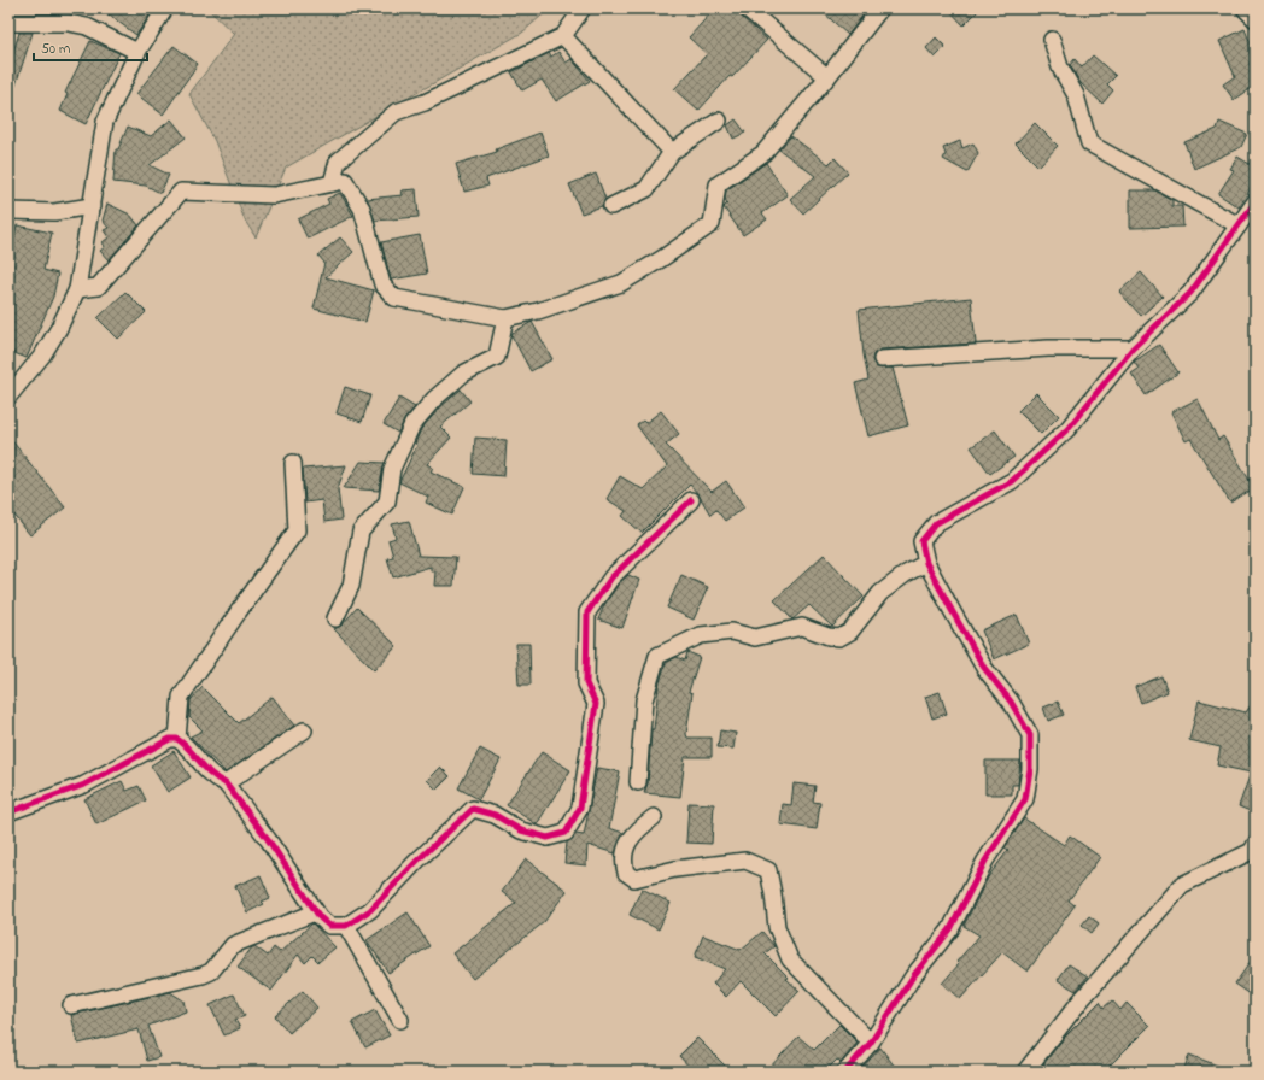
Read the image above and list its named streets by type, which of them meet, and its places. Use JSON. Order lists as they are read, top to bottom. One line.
{"scale_bar":"50 m"}
